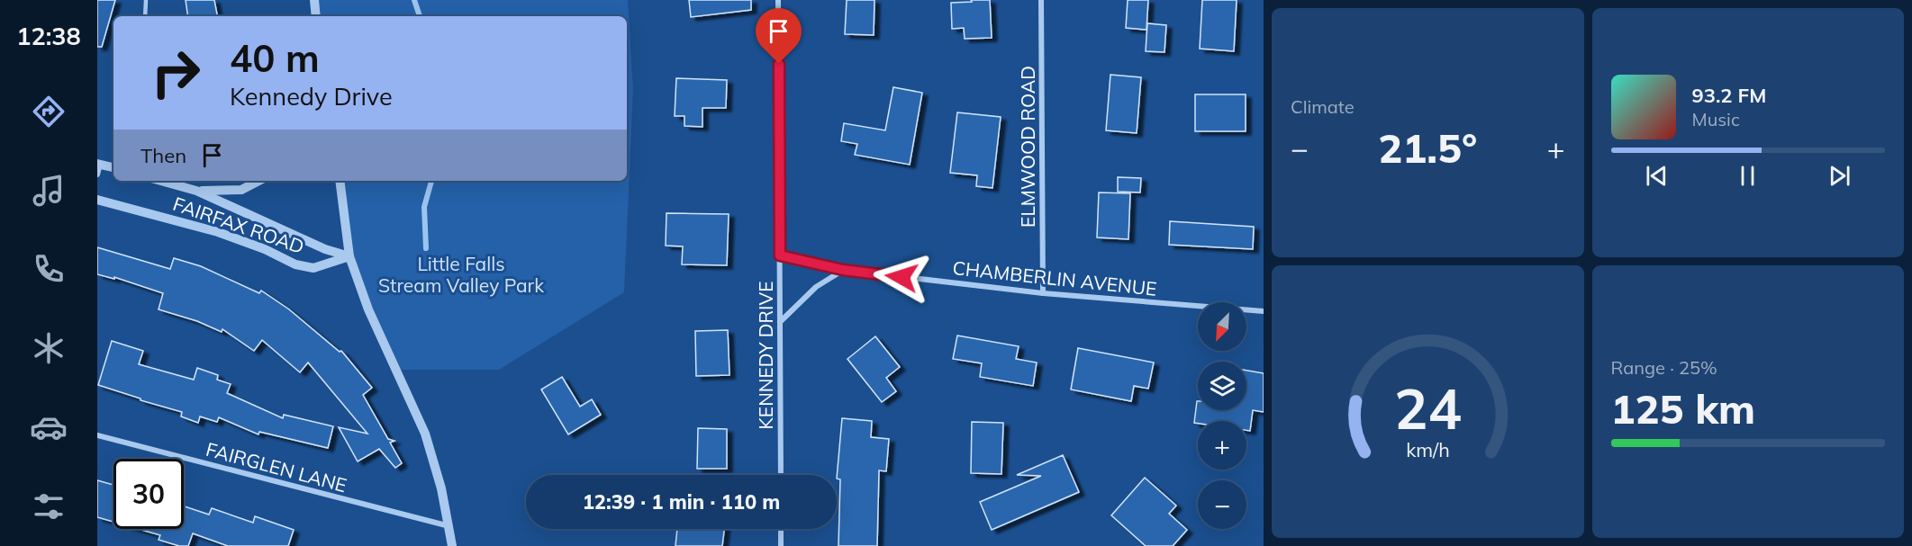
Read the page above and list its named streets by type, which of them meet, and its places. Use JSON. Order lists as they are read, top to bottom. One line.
{"streets":{"street":["ELMWOOD ROAD","FAIRFAX ROAD","CHAMBERLIN AVENUE","KENNEDY DRIVE","FAIRGLEN LANE"]},"crossings":[["ELMWOOD ROAD","CHAMBERLIN AVENUE"],["CHAMBERLIN AVENUE","KENNEDY DRIVE"]],"parks":["Little Falls Stream Valley Park"],"north":"bottom left","page":{"tabs":"12:38","tile":["Climate",["Range · 25%","125 km"]],"turn":["40 m","Kennedy Drive"],"song":["93.2 FM","Music"],"heat":["−","21.5°","+"],"then":"Then","map_buttons":["+","−"],"limit":"30","trip":"12:39 · 1 min · 110 m","gauge":["24","km/h"]}}
